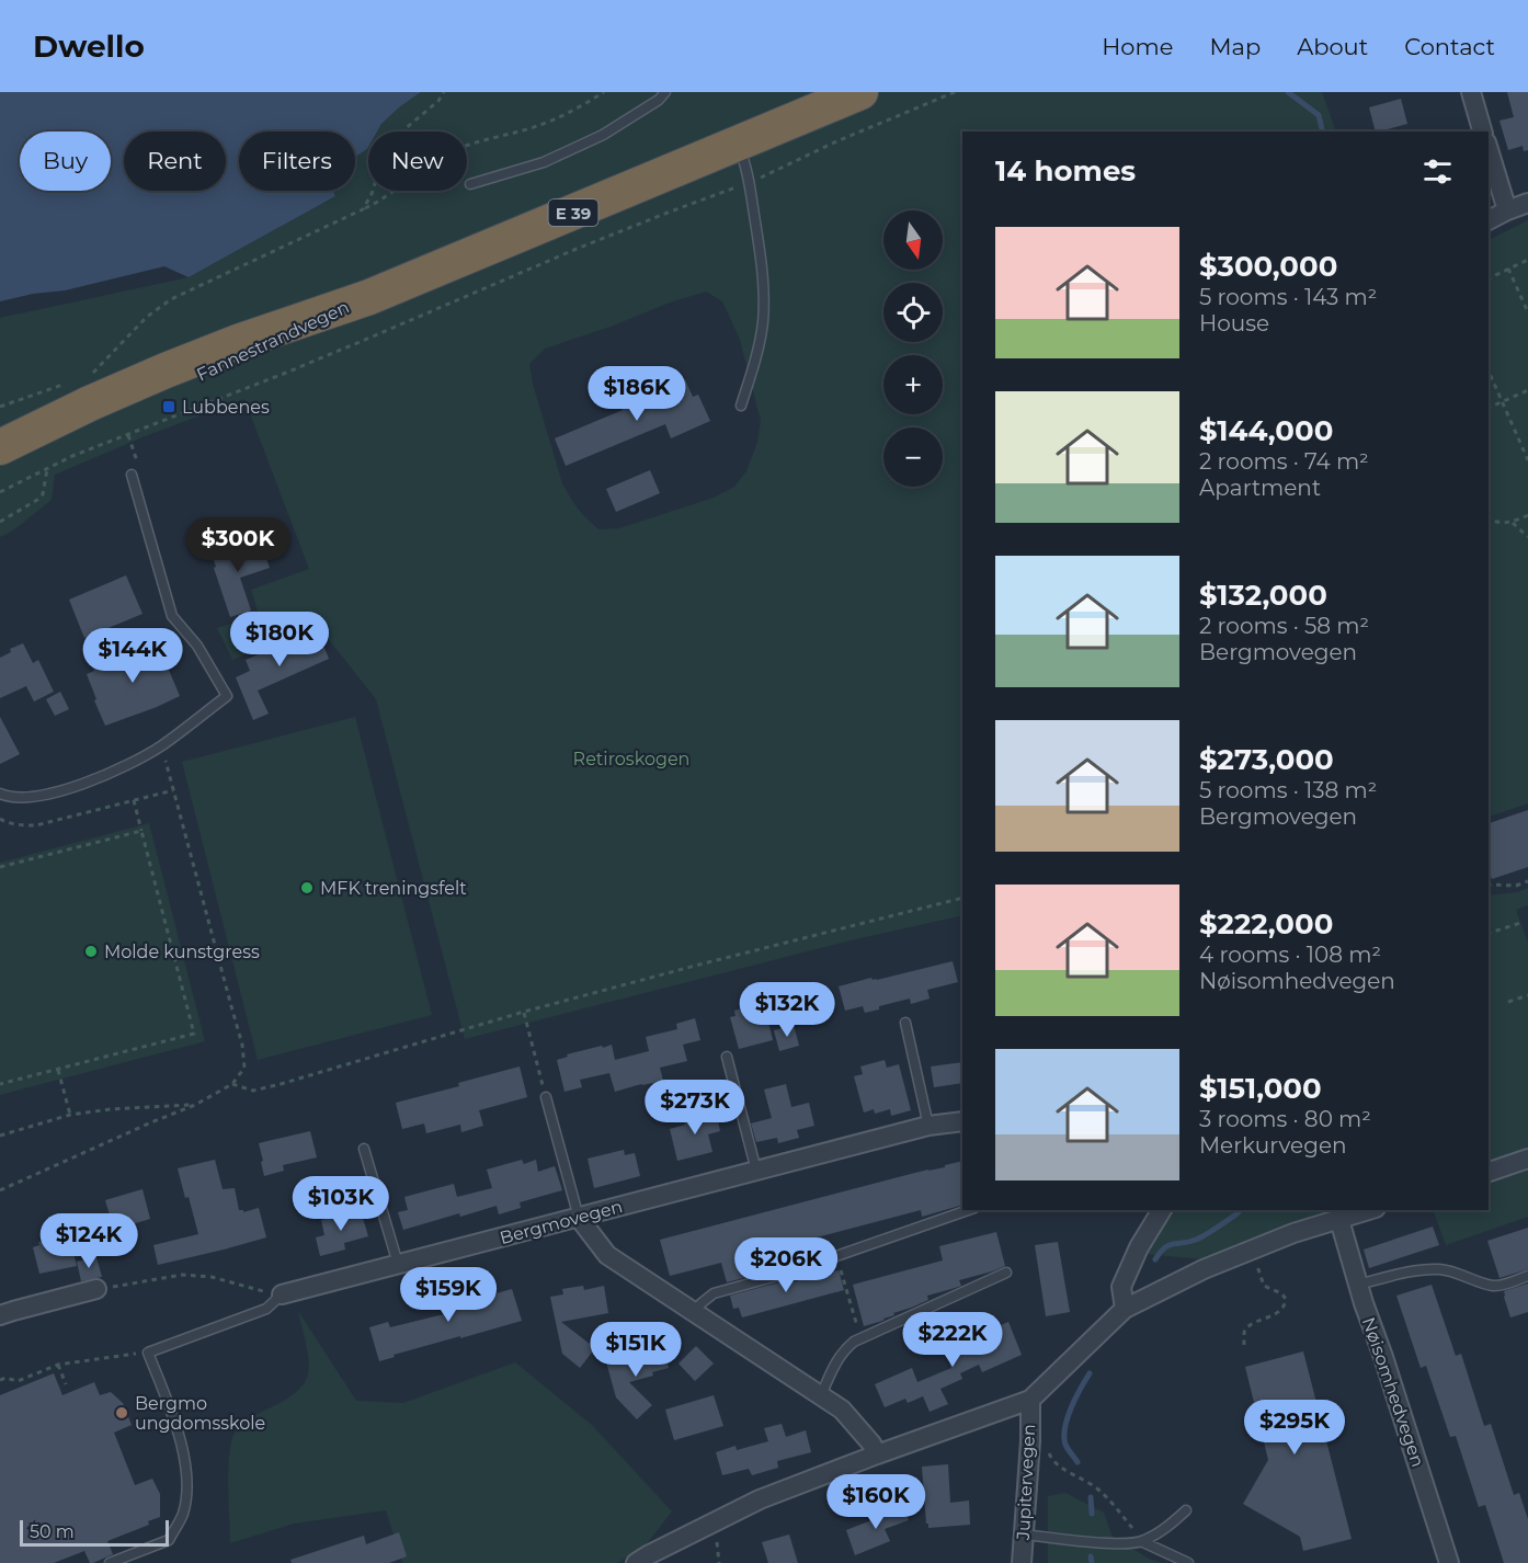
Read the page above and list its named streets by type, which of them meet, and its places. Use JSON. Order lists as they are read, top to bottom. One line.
{"streets":{"highway":["E 39","Fannestrandvegen"],"street":["Bergmovegen","Nøisomhedvegen","Jupitervegen"]},"parks":["Retiroskogen"],"places":{"transit":["Lubbenes"],"other":["MFK treningsfelt","Molde kunstgress","Bergmo ungdomsskole"]},"scale_bar":"50 m","north":"bottom","page":{"header":"Dwello","nav":["Home","Map","About","Contact"],"chip":["Buy","Rent","Filters","New"],"heading":"14 homes","map_buttons":["+","−"],"list":[{"name":"$300,000","note":"5 rooms · 143 m² · House"},{"name":"$144,000","note":"2 rooms · 74 m² · Apartment"},{"name":"$132,000","note":"2 rooms · 58 m² · Bergmovegen"},{"name":"$273,000","note":"5 rooms · 138 m² · Bergmovegen"},{"name":"$222,000","note":"4 rooms · 108 m² · Nøisomhedvegen"},{"name":"$151,000","note":"3 rooms · 80 m² · Merkurvegen"}],"price":["$186K","$300K","$180K","$144K","$132K","$273K","$103K","$124K","$206K","$159K","$222K","$151K","$295K","$160K"],"scale":"50 m"}}
